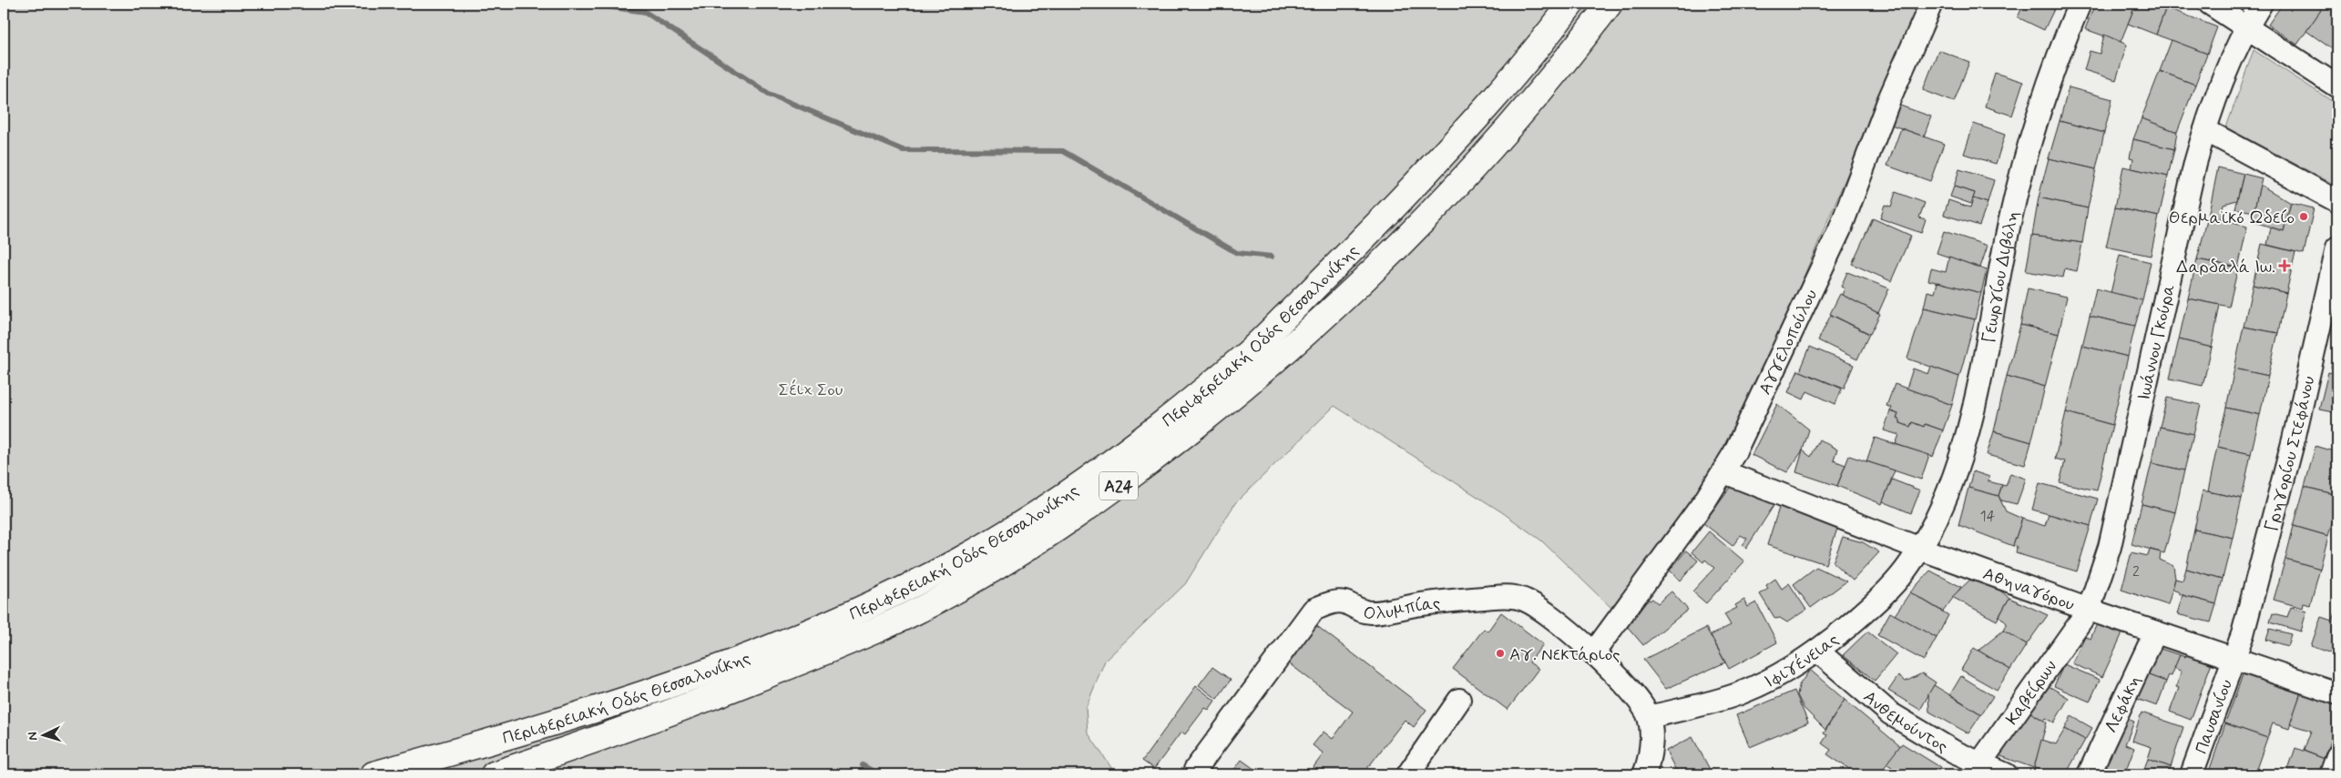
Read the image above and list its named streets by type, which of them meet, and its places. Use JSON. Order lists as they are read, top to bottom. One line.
{"streets":{"highway":["Περιφερειακή Οδός Θεσσαλονίκης","Α24"],"street":["Γεωργίου Διβόλη","Αγγελοπούλου","Ιωάννου Γκούρα","Γρηγορίου Στεφάνου","Αθηναγόρου","Ολυμπίας","Ιφιγένειας","Καβείρων","Λεφάκη","Παυσανίου","Ανθεμούντος"]},"crossings":[["Γεωργίου Διβόλη","Αθηναγόρου"],["Γεωργίου Διβόλη","Ιφιγένειας"],["Αγγελοπούλου","Αθηναγόρου"],["Αγγελοπούλου","Ολυμπίας"],["Ιωάννου Γκούρα","Αθηναγόρου"],["Ιωάννου Γκούρα","Καβείρων"],["Γρηγορίου Στεφάνου","Αθηναγόρου"],["Γρηγορίου Στεφάνου","Παυσανίου"],["Αθηναγόρου","Ιφιγένειας"],["Αθηναγόρου","Καβείρων"],["Αθηναγόρου","Λεφάκη"],["Αθηναγόρου","Παυσανίου"],["Ολυμπίας","Ιφιγένειας"],["Ιφιγένειας","Ανθεμούντος"],["Καβείρων","Ανθεμούντος"]],"parks":["Σέιχ Σου"],"places":{"other":["Θερμαϊκό Ωδείο","Αγ. Νεκτάριος"],"health":["Δαρδαλά Ιω."]},"house_numbers":["14","2"],"north":"left"}
